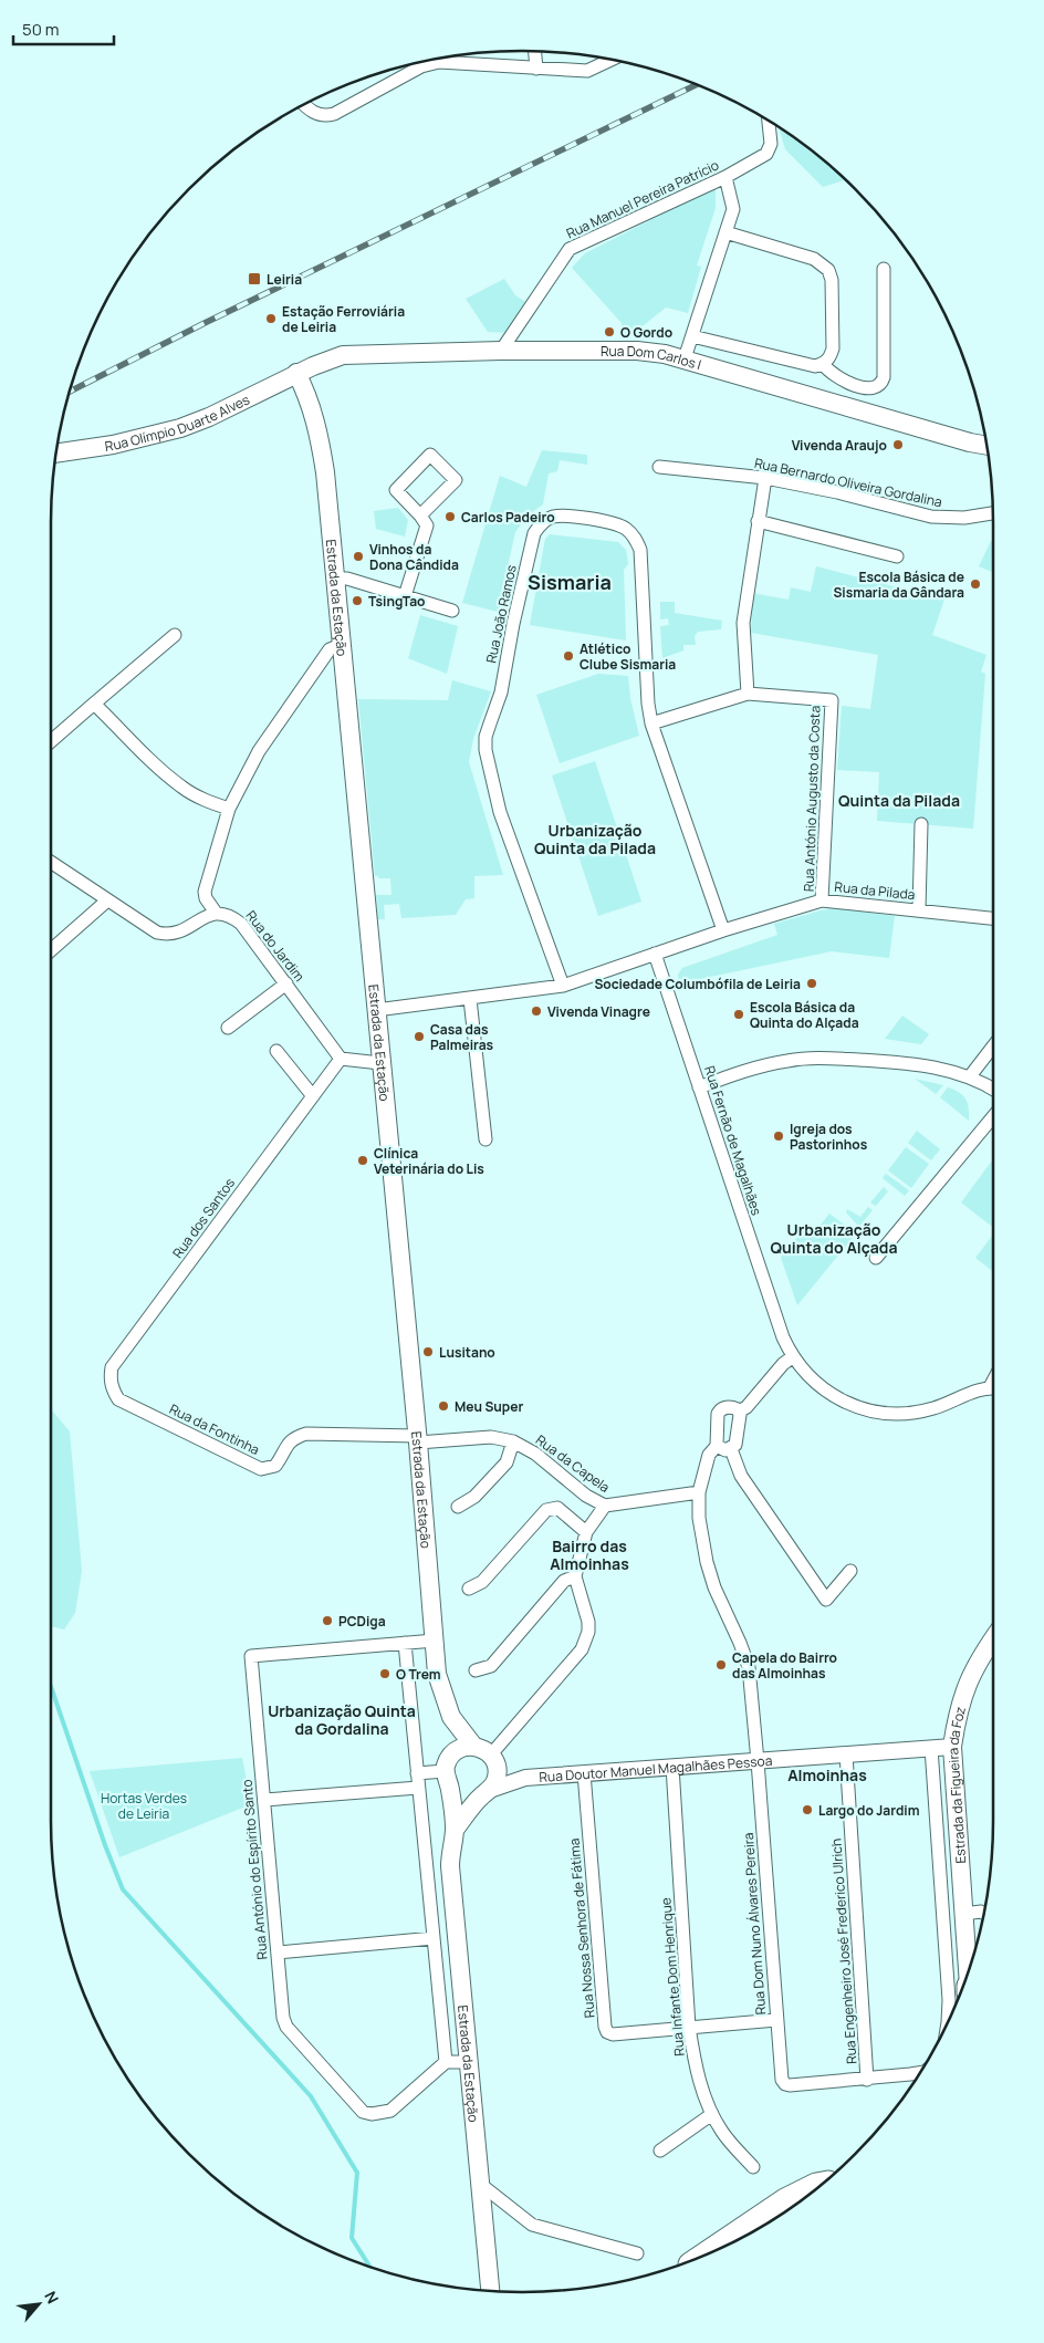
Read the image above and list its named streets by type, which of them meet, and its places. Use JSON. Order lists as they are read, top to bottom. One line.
{"streets":{"main road":["Rua Dom Carlos I","Rua Olímpio Duarte Alves","Estrada da Estação","Estrada da Figueira da Foz"],"street":["Rua Manuel Pereira Patrício","Rua Bernardo Oliveira Gordalina","Rua João Ramos","Rua António Augusto da Costa","Rua da Pilada","Rua do Jardim","Rua Fernão de Magalhães","Rua dos Santos","Rua da Fontinha","Rua da Capela","Rua Doutor Manuel Magalhães Pessoa","Rua António do Espírito Santo","Rua Dom Nuno Álvares Pereira","Rua Nossa Senhora de Fátima","Rua Engenheiro José Frederico Ulrich","Rua Infante Dom Henrique"]},"crossings":[["Rua Manuel Pereira Patrício","Rua Dom Carlos I"],["Rua Dom Carlos I","Rua Olímpio Duarte Alves"],["Rua Dom Carlos I","Estrada da Estação"],["Rua Olímpio Duarte Alves","Estrada da Estação"],["Estrada da Estação","Rua da Pilada"],["Estrada da Estação","Rua da Fontinha"],["Estrada da Estação","Rua da Capela"],["Estrada da Estação","Rua Doutor Manuel Magalhães Pessoa"],["Estrada da Estação","Rua António do Espírito Santo"],["Rua João Ramos","Rua da Pilada"],["Rua António Augusto da Costa","Rua da Pilada"],["Rua da Pilada","Rua Fernão de Magalhães"],["Rua do Jardim","Rua dos Santos"],["Rua dos Santos","Rua da Fontinha"],["Rua da Fontinha","Rua da Capela"],["Rua Doutor Manuel Magalhães Pessoa","Estrada da Figueira da Foz"],["Rua Doutor Manuel Magalhães Pessoa","Rua Dom Nuno Álvares Pereira"],["Rua Doutor Manuel Magalhães Pessoa","Rua Nossa Senhora de Fátima"],["Rua Doutor Manuel Magalhães Pessoa","Rua Engenheiro José Frederico Ulrich"],["Rua Doutor Manuel Magalhães Pessoa","Rua Infante Dom Henrique"],["Rua Dom Nuno Álvares Pereira","Rua Engenheiro José Frederico Ulrich"],["Rua Nossa Senhora de Fátima","Rua Infante Dom Henrique"]],"districts":["Sismaria","Quinta da Pilada","Urbanização Quinta da Pilada","Urbanização Quinta do Alçada","Bairro das Almoinhas","Urbanização Quinta da Gordalina","Almoinhas"],"parks":["Hortas Verdes de Leiria"],"places":{"transit":["Leiria"],"other":["Estação Ferroviária de Leiria","O Gordo","Vivenda Araujo","Carlos Padeiro","Vinhos da Dona Cândida","Escola Básica de Sismaria da Gândara","TsingTao","Atlético Clube Sismaria","Sociedade Columbófila de Leiria","Vivenda Vinagre","Escola Básica da Quinta do Alçada","Casa das Palmeiras","Igreja dos Pastorinhos","Clínica Veterinária do Lis","Lusitano","Meu Super","PCDiga","Capela do Bairro das Almoinhas","O Trem","Largo do Jardim"]},"scale_bar":"50 m","north":"top right"}
